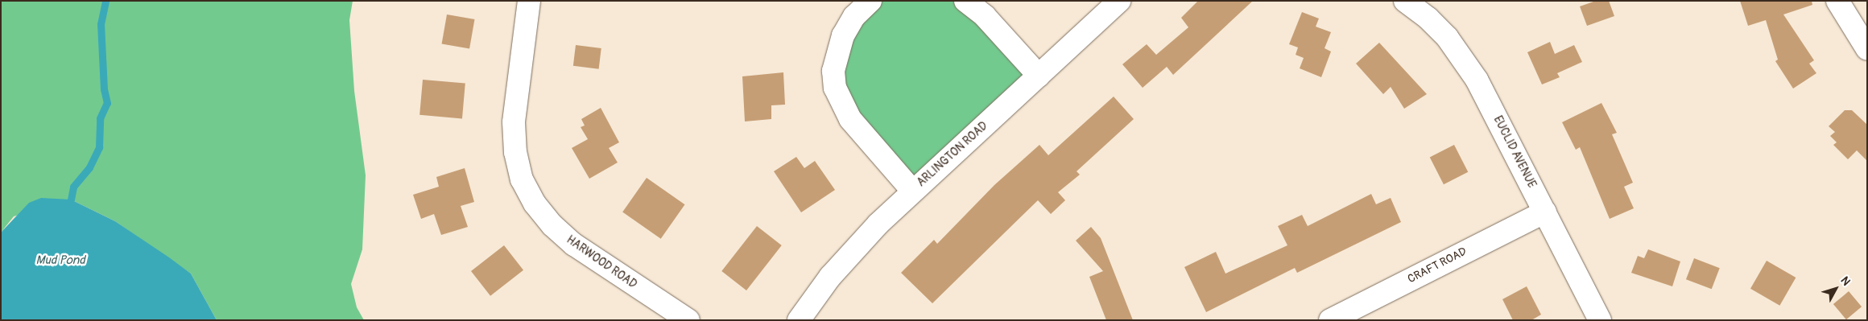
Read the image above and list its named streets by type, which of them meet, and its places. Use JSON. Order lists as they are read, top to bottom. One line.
{"streets":{"street":["EUCLID AVENUE","ARLINGTON ROAD","HARWOOD ROAD","CRAFT ROAD"]},"crossings":[["EUCLID AVENUE","CRAFT ROAD"]],"water":["Mud Pond"],"north":"top right"}
